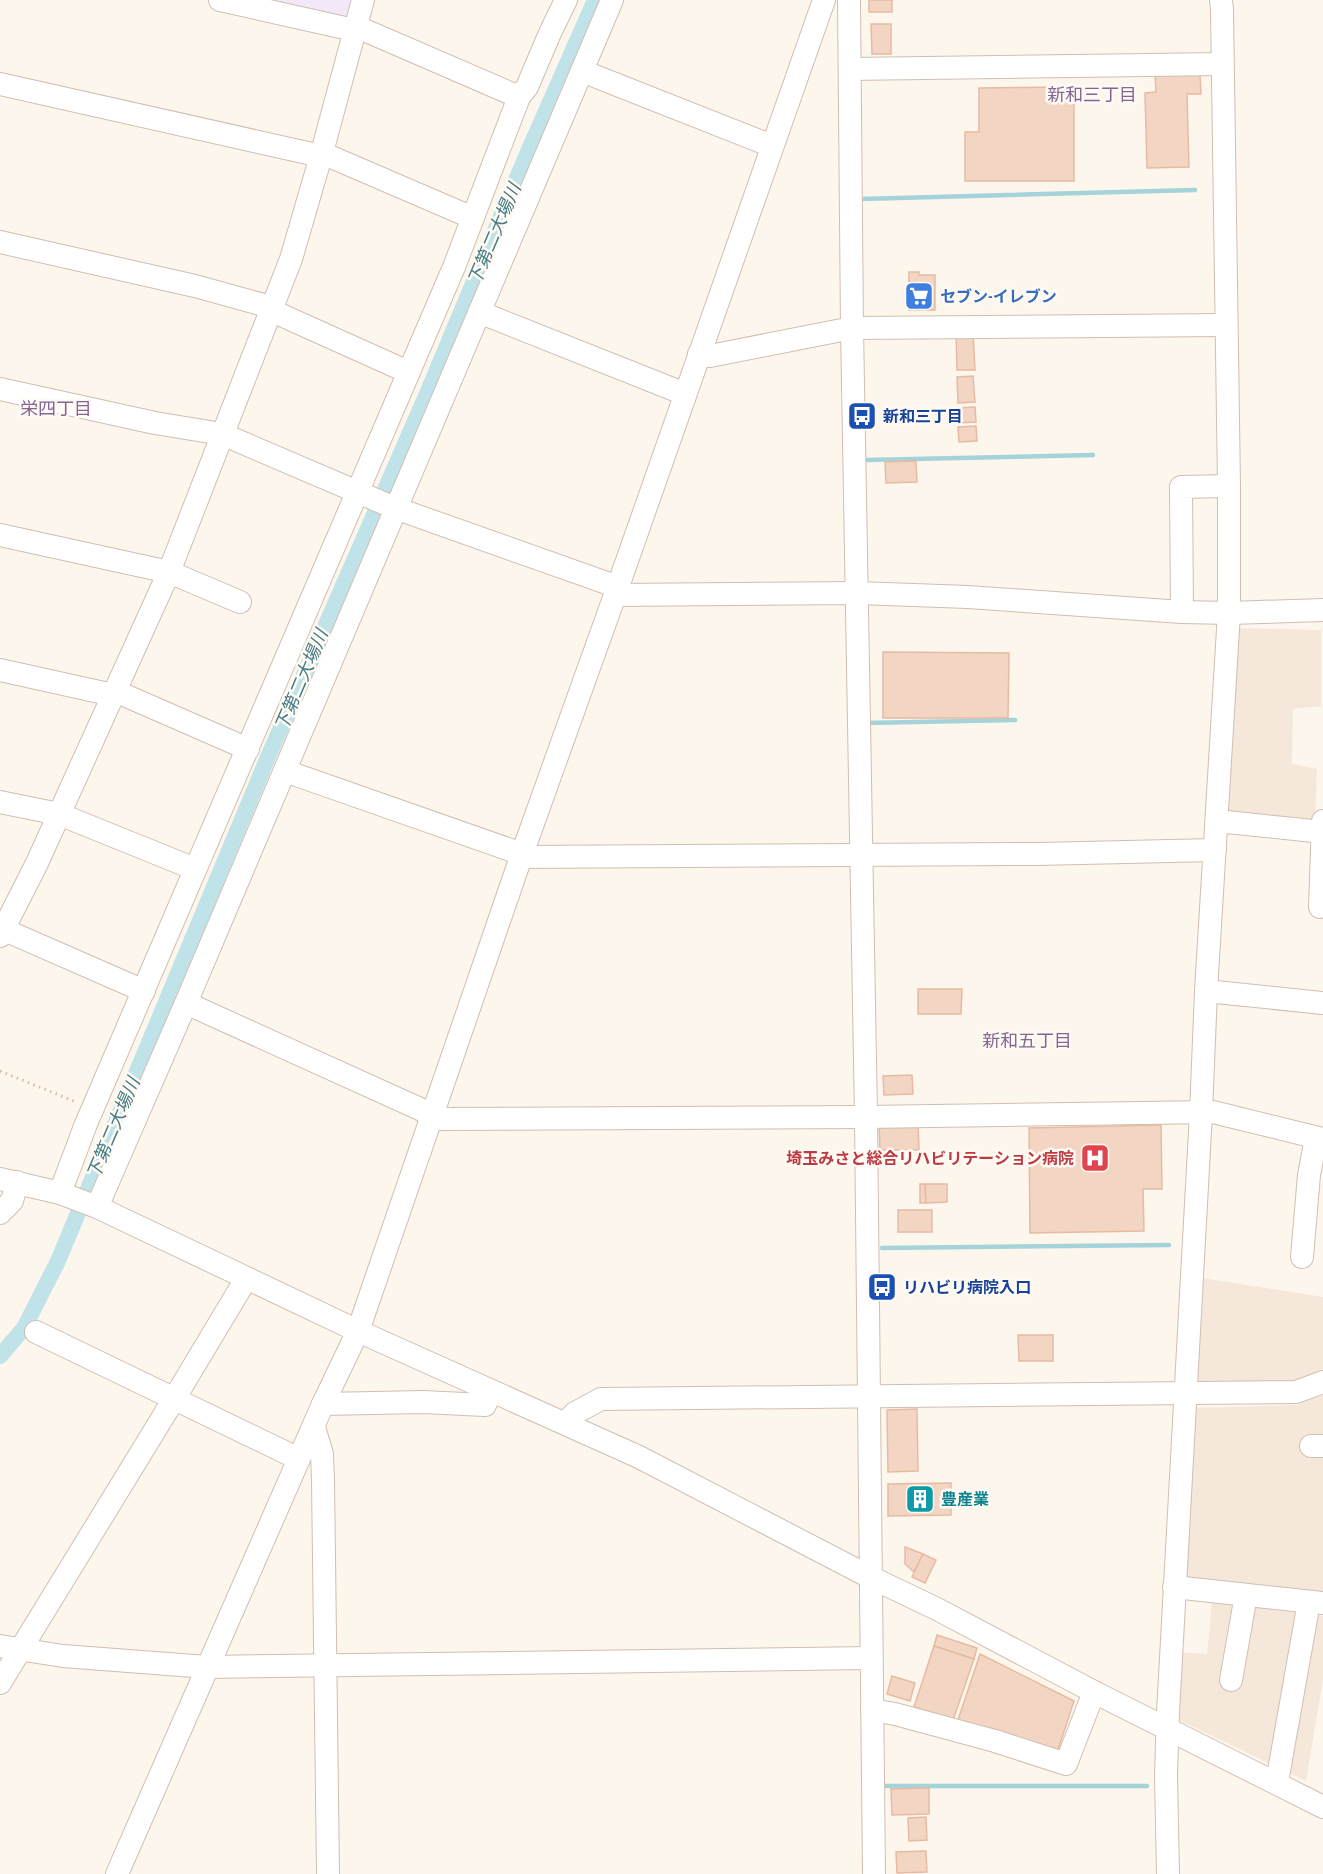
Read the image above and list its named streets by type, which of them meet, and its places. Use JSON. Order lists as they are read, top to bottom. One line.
{"districts":["新和三丁目","栄四丁目","新和五丁目"],"water":["下第二大場川"],"places":{"supermarket":["セブン-イレブン"],"bus stop":["新和三丁目","リハビリ病院入口"],"hospital":["埼玉みさと総合リハビリテーション病院"],"building":["豊産業"]}}
